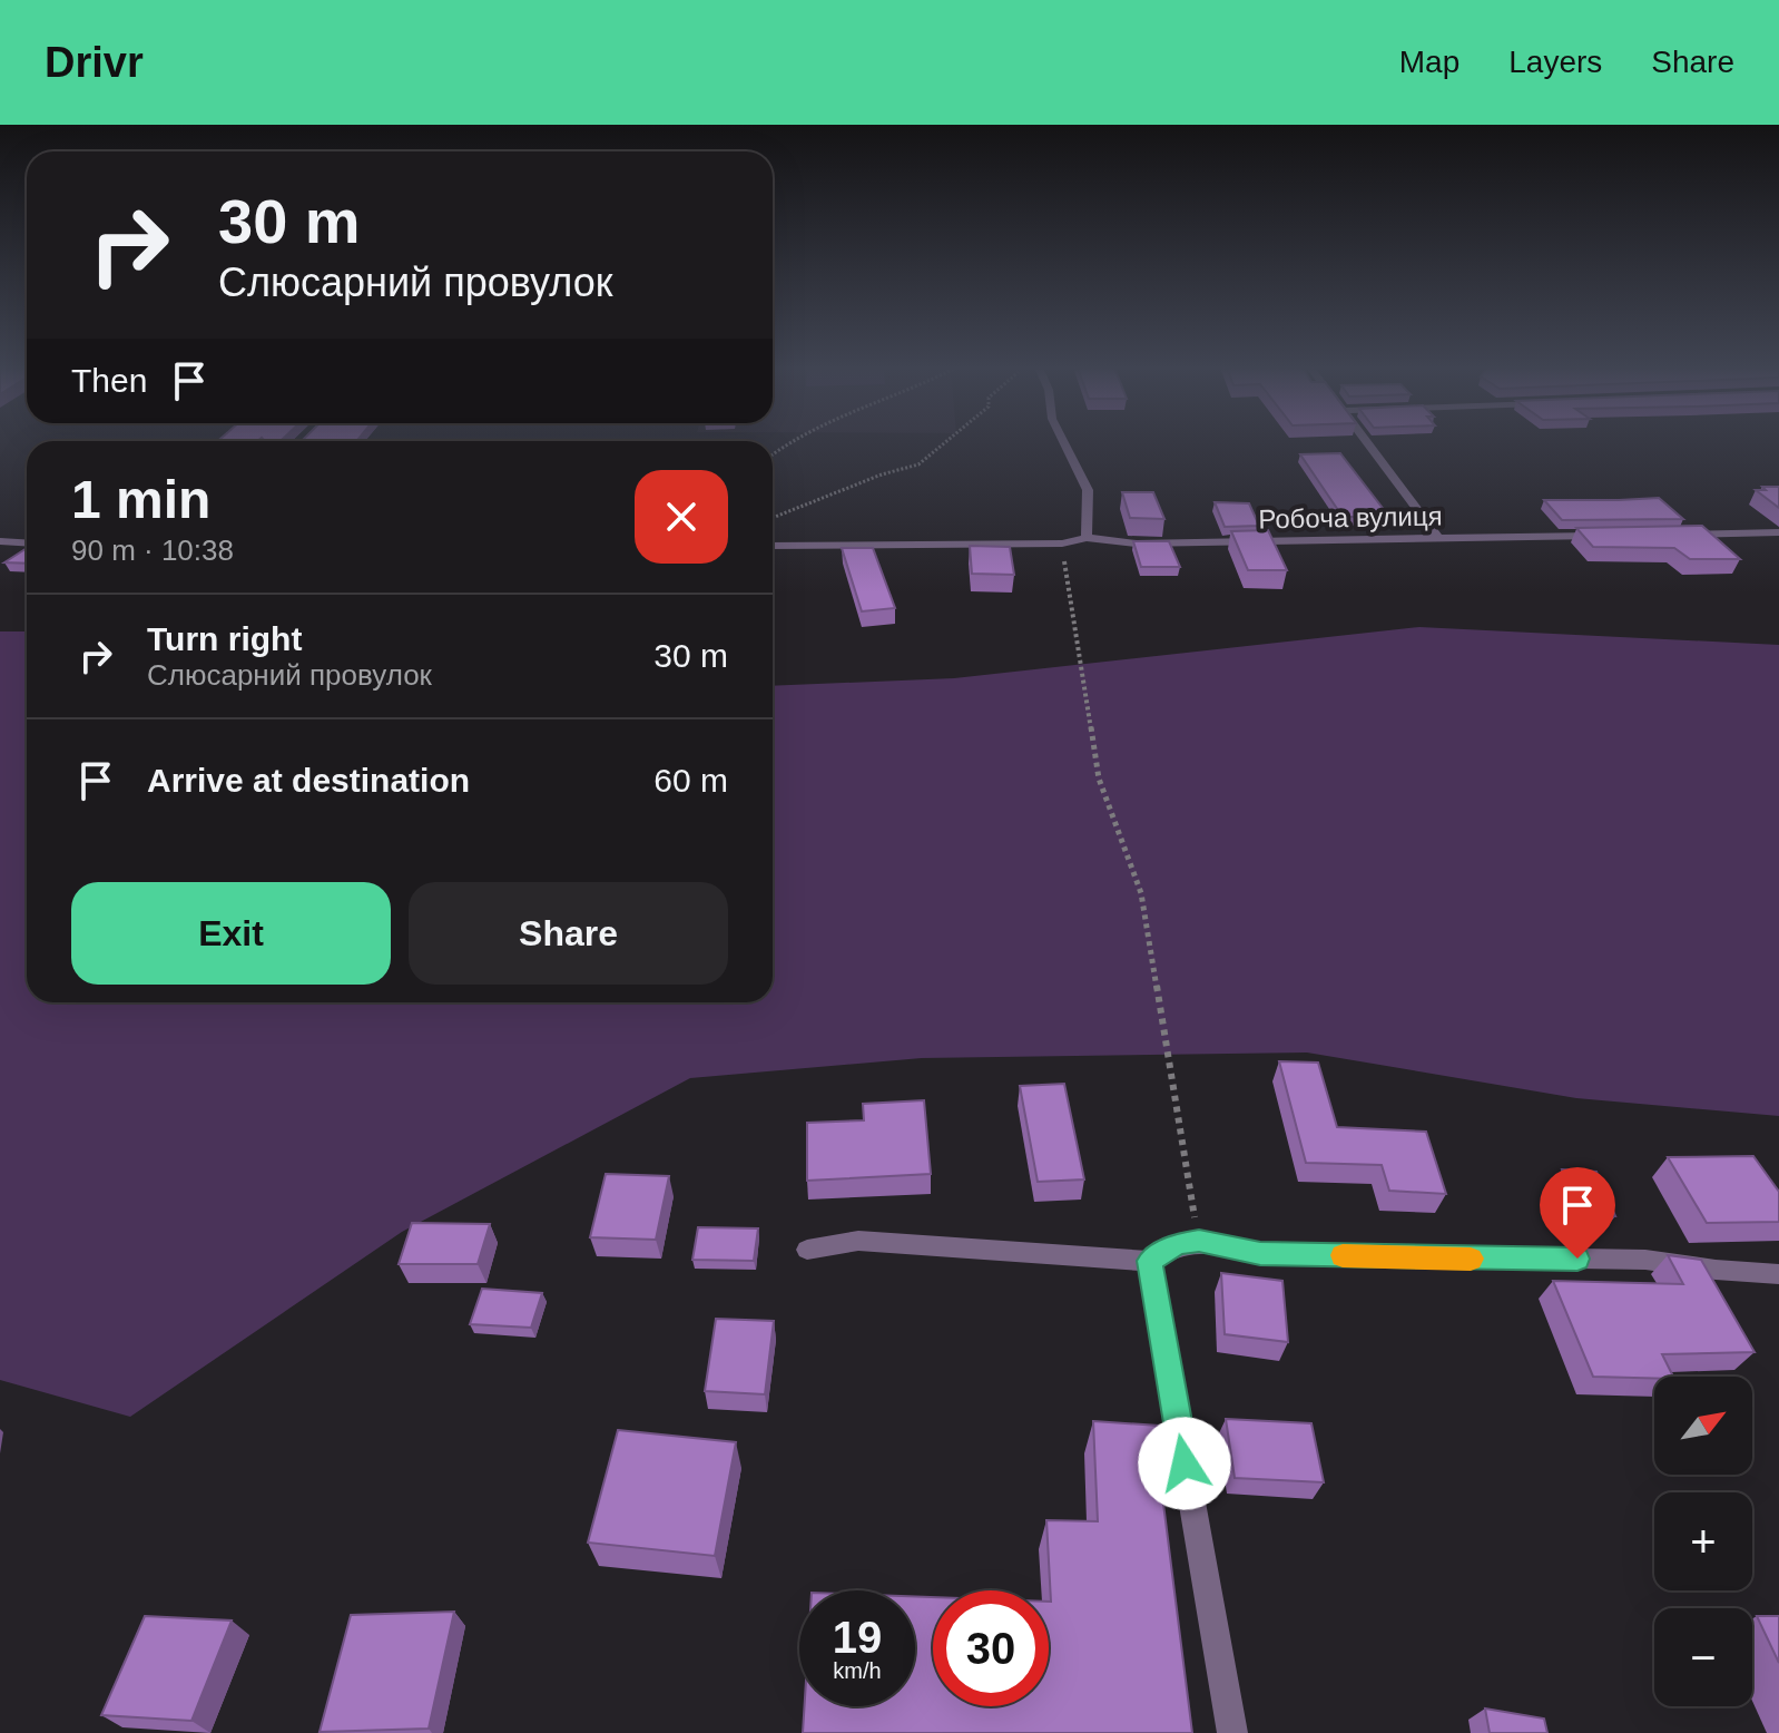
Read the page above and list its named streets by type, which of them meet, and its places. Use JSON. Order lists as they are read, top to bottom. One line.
{"streets":{"street":["Робоча вулиця"]},"north":"top right","page":{"header":"Drivr","nav":["Map","Layers","Share"],"turn":["30 m","Слюсарний провулок"],"then":"Then","heading":["1 min","90 m · 10:38"],"list":[{"name":"Turn right","note":"Слюсарний провулок","value":"30 m"},{"name":"Arrive at destination","value":"60 m"}],"buttons":["Exit","Share"],"map_buttons":["+","−"],"speed":"19 km/h","limit":"30"}}
